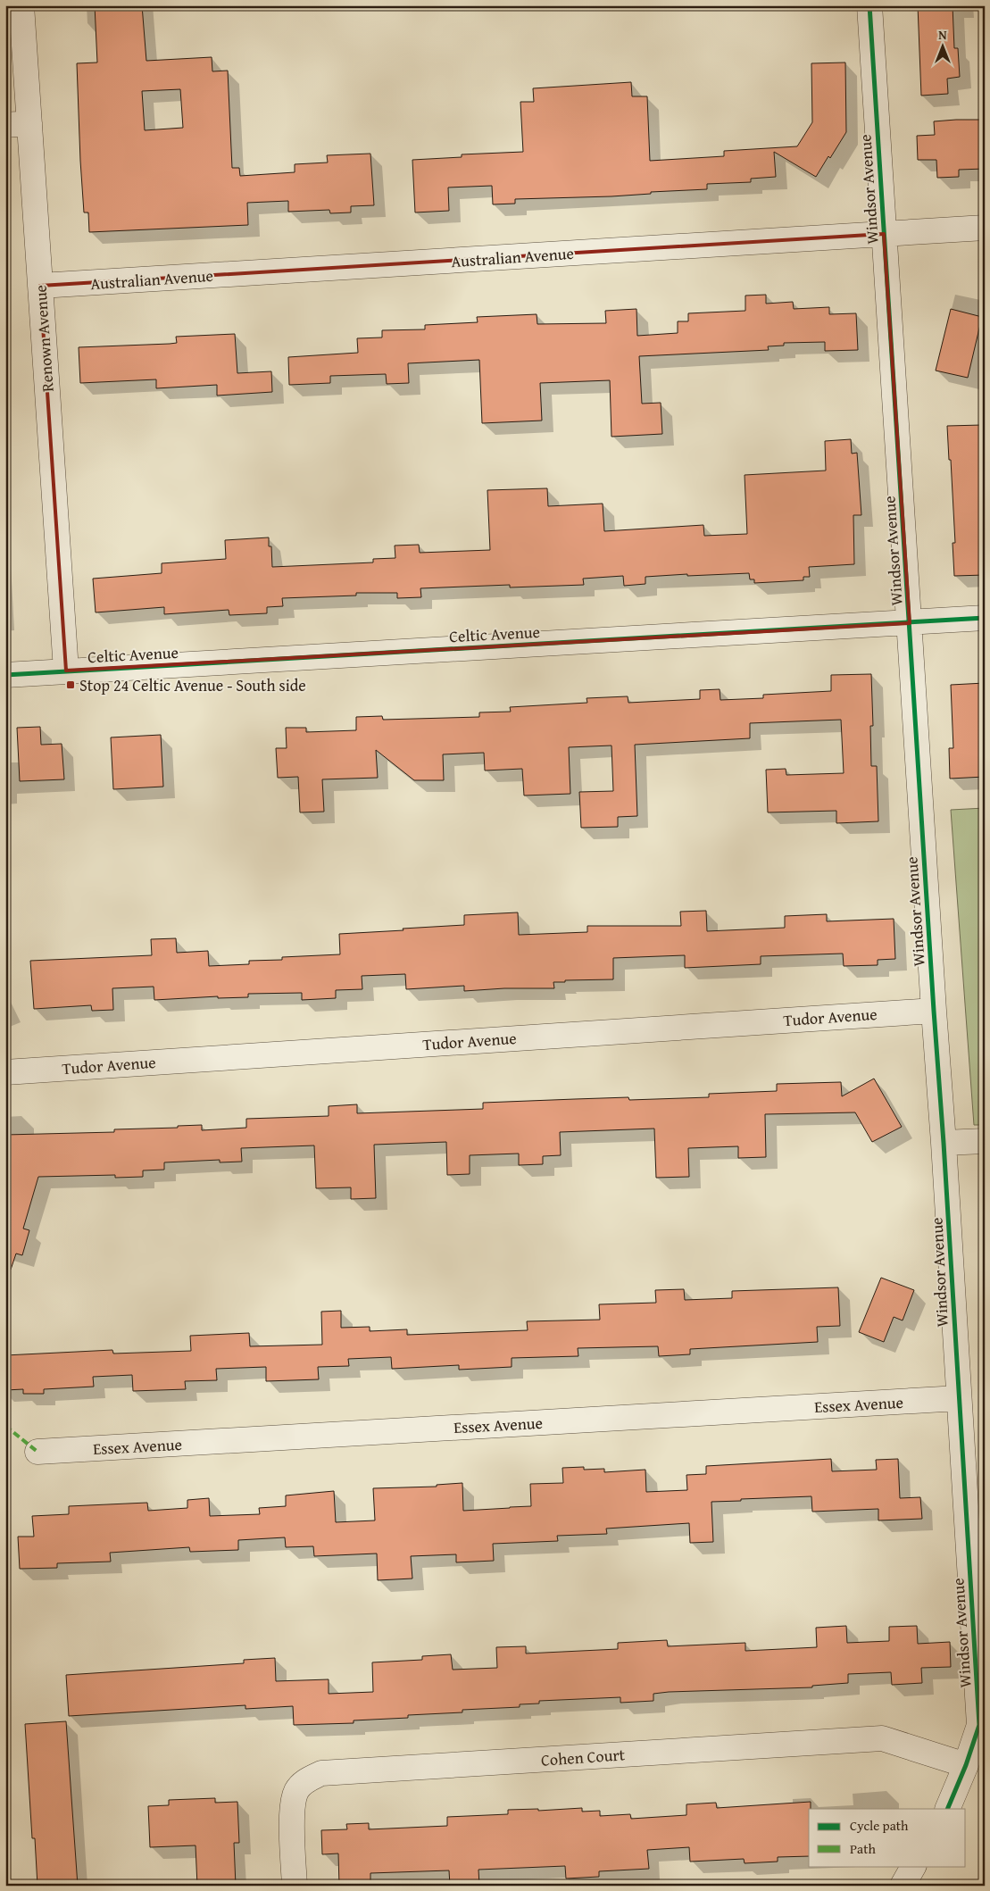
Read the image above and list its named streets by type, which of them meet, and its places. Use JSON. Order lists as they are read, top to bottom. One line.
{"streets":{"street":["Windsor Avenue","Australian Avenue","Renown Avenue","Celtic Avenue","Tudor Avenue","Essex Avenue","Cohen Court"]},"crossings":[["Windsor Avenue","Australian Avenue"],["Windsor Avenue","Celtic Avenue"],["Windsor Avenue","Tudor Avenue"],["Windsor Avenue","Essex Avenue"],["Windsor Avenue","Cohen Court"],["Australian Avenue","Renown Avenue"],["Renown Avenue","Celtic Avenue"]],"places":{"transit":["Stop 24 Celtic Avenue - South side"]},"legend":["Cycle path","Path"],"north":"top"}
